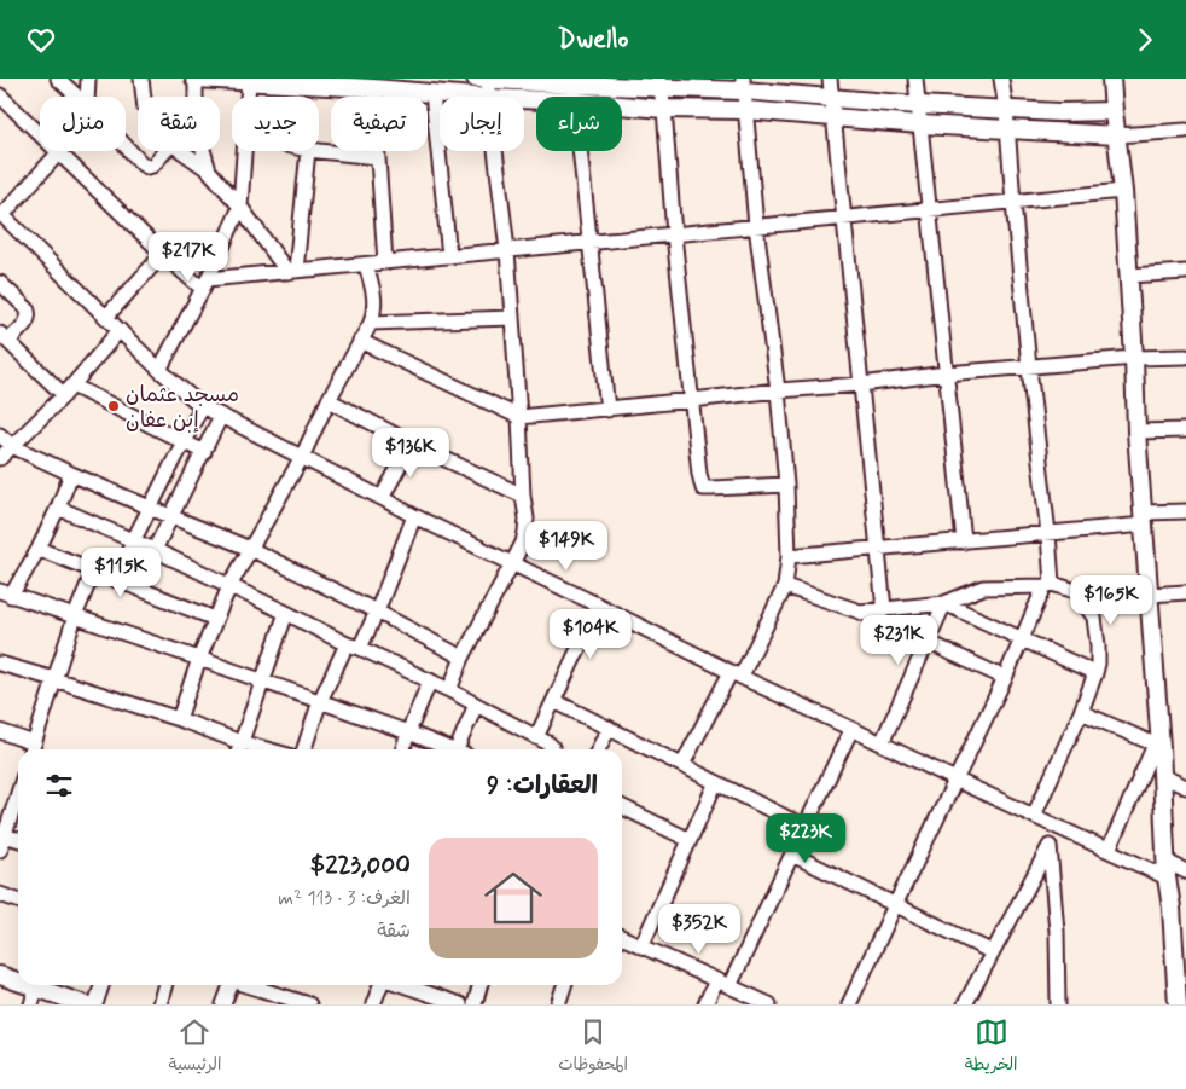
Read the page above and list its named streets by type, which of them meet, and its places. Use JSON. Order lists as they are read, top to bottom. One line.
{"places":["مسجد عثمان إبن عفان"],"page":{"header":"Dwello","chip":["شراء","إيجار","تصفية","جديد","شقة","منزل"],"price":["$217K","$136K","$149K","$115K","$165K","$104K","$231K","$223K","$352K"],"heading":"العقارات: 9","list":[{"name":"$223,000","note":"الغرف: 3 · 113 m² · شقة"}],"tabs":["الخريطة","المحفوظات","الرئيسية"]}}
